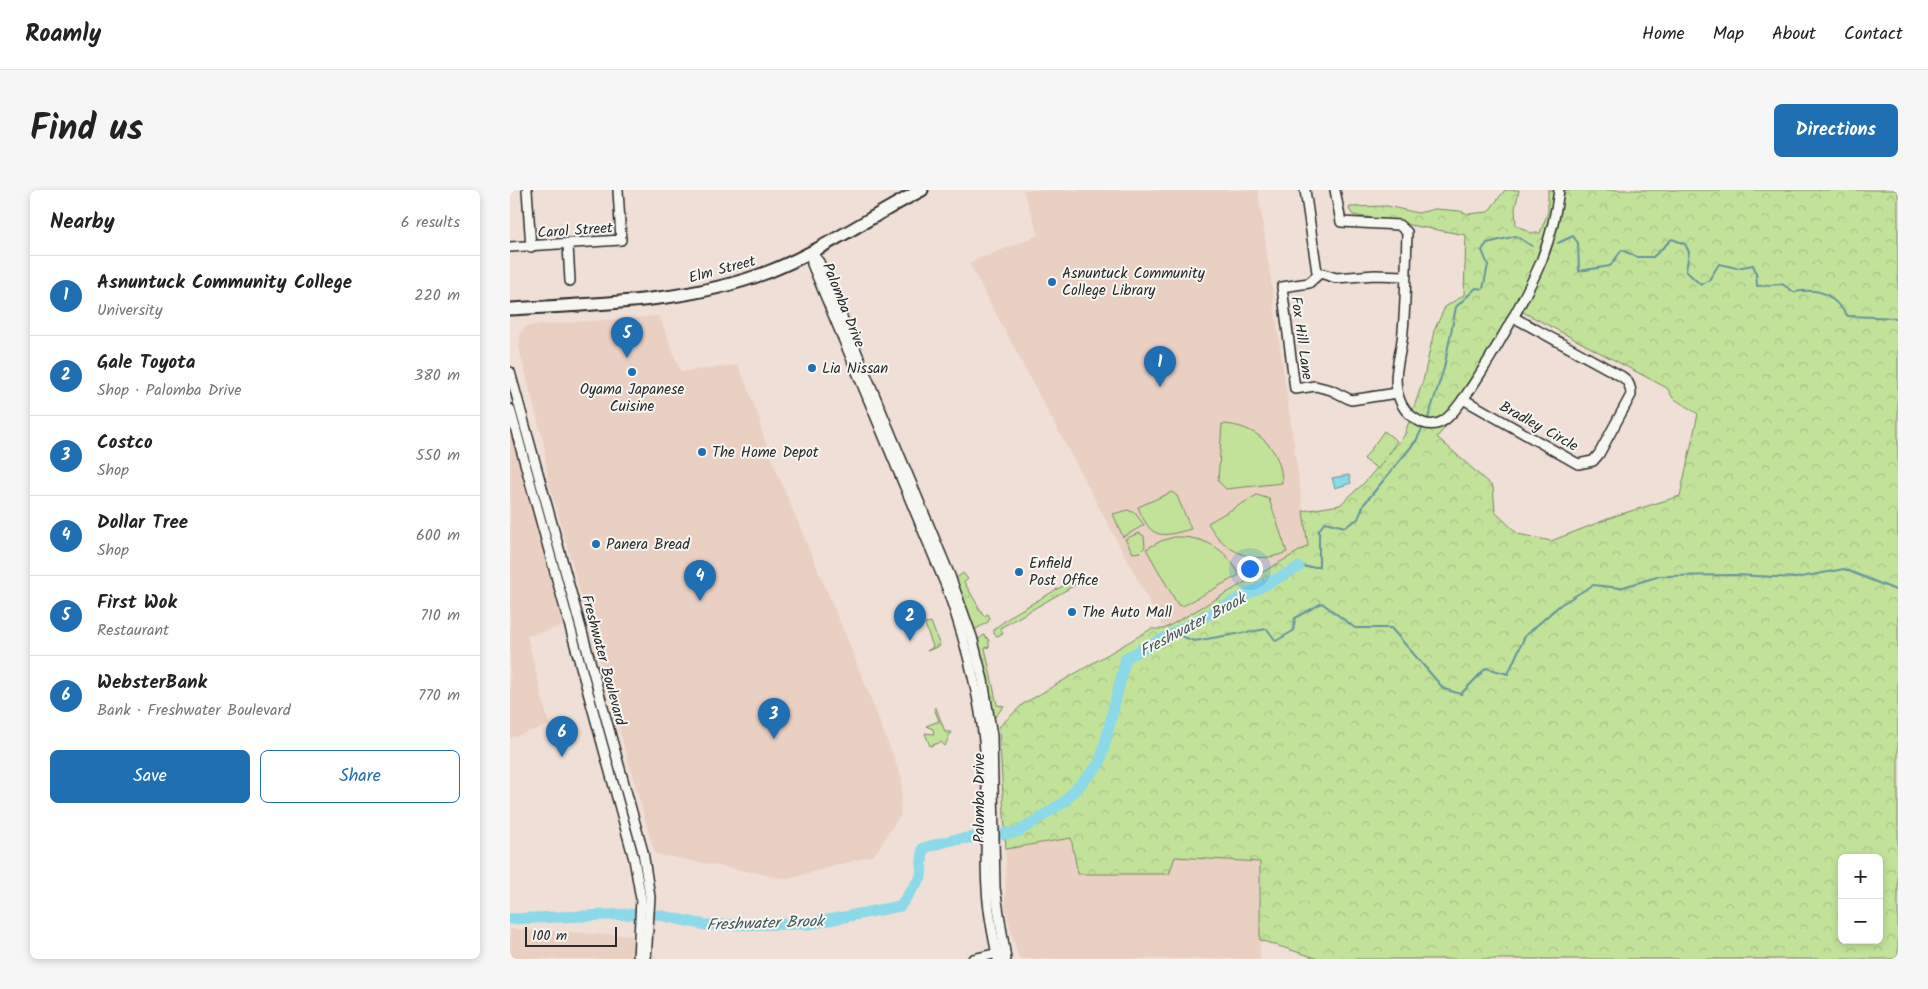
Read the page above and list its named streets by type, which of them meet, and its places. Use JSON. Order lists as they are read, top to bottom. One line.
{"streets":{"main road":["Elm Street"],"street":["Carol Street","Palomba Drive","Fox Hill Lane","Bradley Circle","Freshwater Boulevard"]},"crossings":[["Elm Street","Palomba Drive"]],"water":["Freshwater Brook"],"places":["Asnuntuck Community College Library","Lia Nissan","Oyama Japanese Cuisine","The Home Depot","Panera Bread","Enfield Post Office","The Auto Mall"],"scale_bar":"100 m","page":{"header":"Roamly","nav":["Home","Map","About","Contact"],"title":"Find us","buttons":["Directions",["Save","Share"]],"heading":["Nearby","6 results"],"list":[{"mark":"1","name":"Asnuntuck Community College","note":"University","value":"220 m"},{"mark":"2","name":"Gale Toyota","note":"Shop · Palomba Drive","value":"380 m"},{"mark":"3","name":"Costco","note":"Shop","value":"550 m"},{"mark":"4","name":"Dollar Tree","note":"Shop","value":"600 m"},{"mark":"5","name":"First Wok","note":"Restaurant","value":"710 m"},{"mark":"6","name":"WebsterBank","note":"Bank · Freshwater Boulevard","value":"770 m"}],"pins":["5","1","4","2","3","6"],"map_buttons":["+","−"],"scale":"100 m"}}
